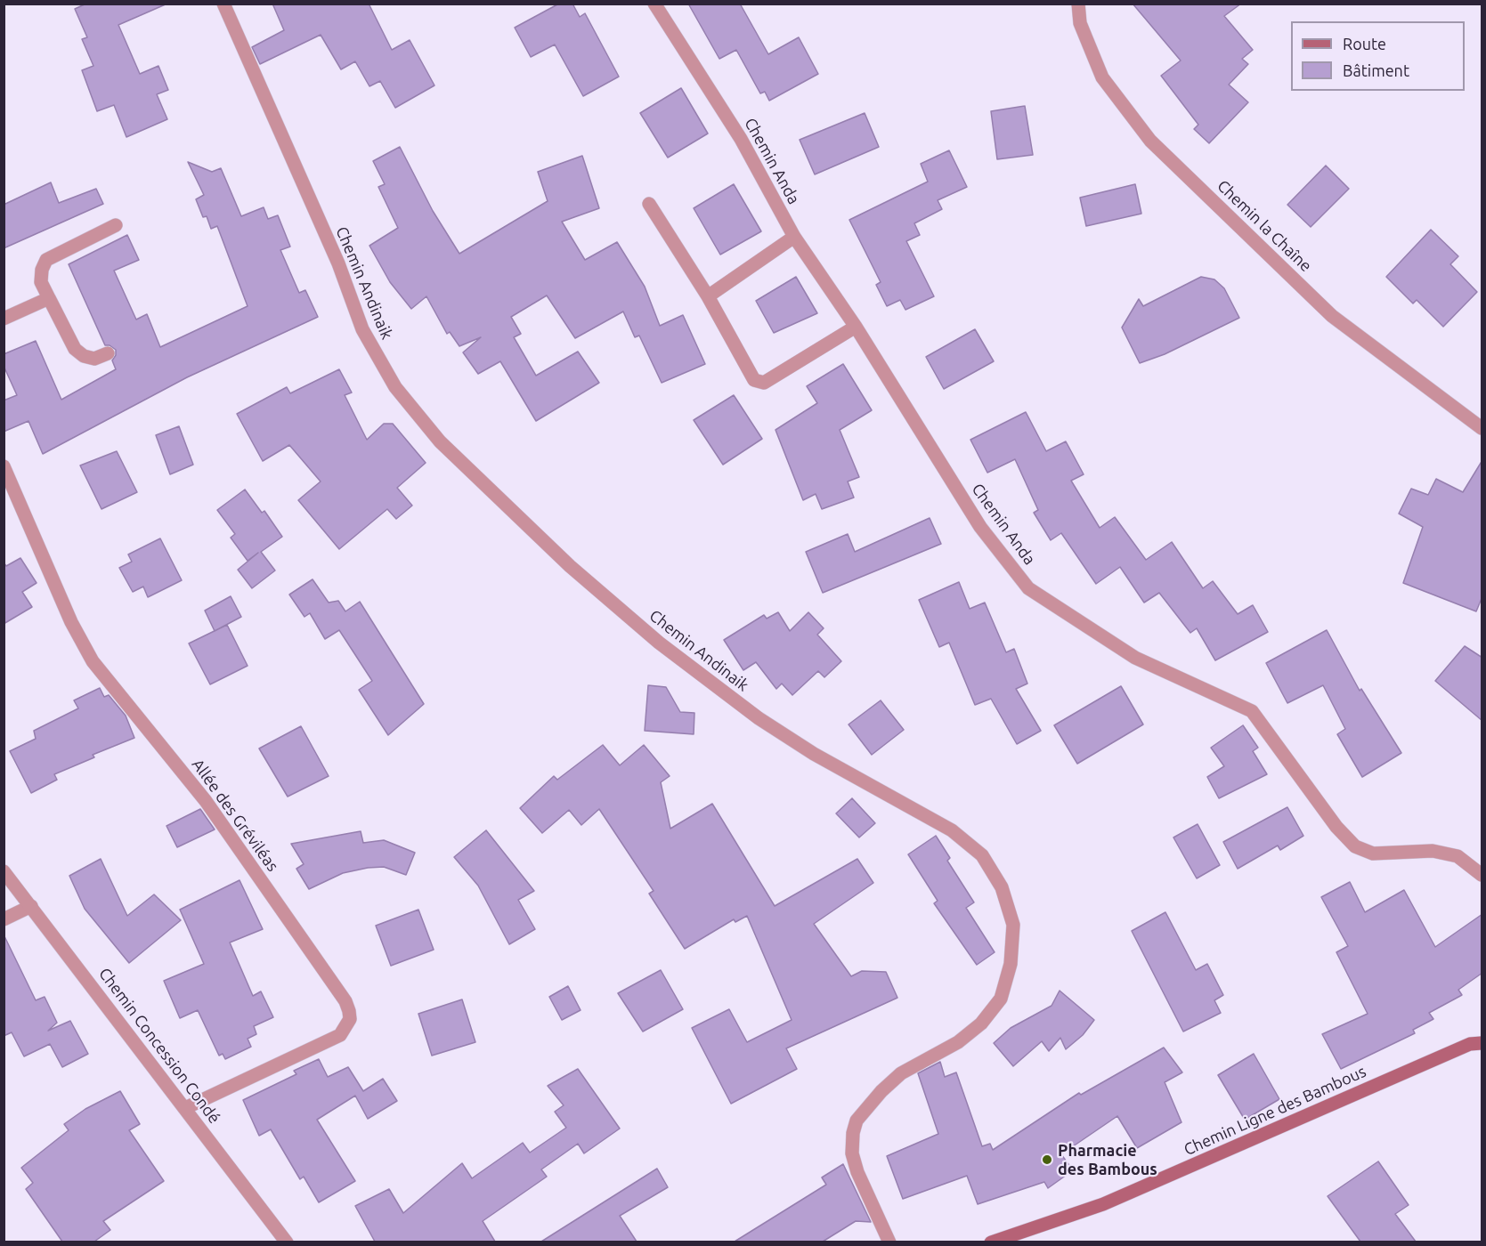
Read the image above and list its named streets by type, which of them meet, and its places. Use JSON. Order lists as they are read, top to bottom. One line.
{"streets":{"main road":["Chemin Ligne des Bambous"],"street":["Chemin Anda","Chemin la Chaîne","Chemin Andinaik","Allée des Gréviléas","Chemin Concession Condé"]},"crossings":[["Allée des Gréviléas","Chemin Concession Condé"]],"places":["Pharmacie des Bambous"],"legend":["Route","Bâtiment"]}
